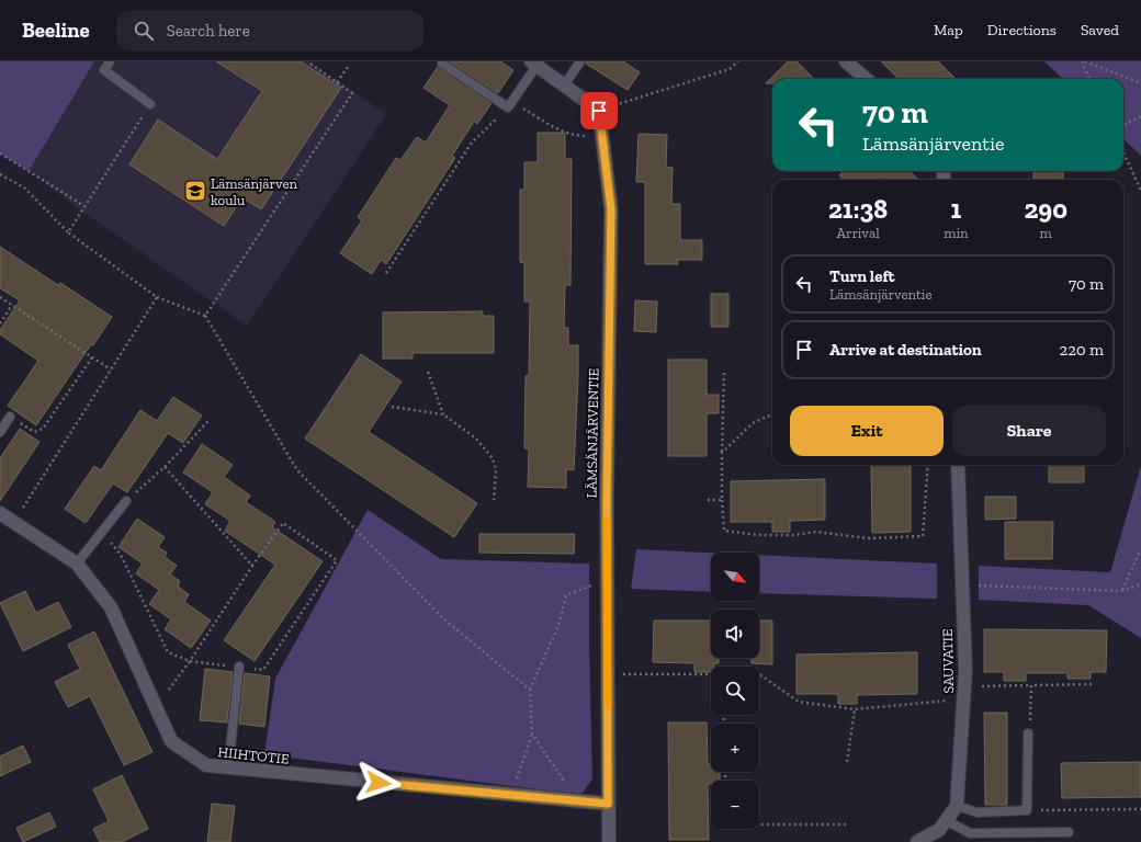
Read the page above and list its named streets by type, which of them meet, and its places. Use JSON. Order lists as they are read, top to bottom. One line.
{"streets":{"street":["LÄMSÄNJÄRVENTIE","SAUVATIE","HIIHTOTIE"]},"crossings":[["LÄMSÄNJÄRVENTIE","HIIHTOTIE"]],"places":{"school or university":["Lämsänjärven koulu"]},"north":"bottom right","page":{"header":"Beeline","search":"Search here","nav":["Map","Directions","Saved"],"turn":["70 m","Lämsänjärventie"],"eta":["21:38","Arrival","1","min","290","m"],"list":[{"name":"Turn left","note":"Lämsänjärventie","value":"70 m"},{"name":"Arrive at destination","value":"220 m"}],"buttons":["Exit","Share"],"map_buttons":["+","−"]}}
